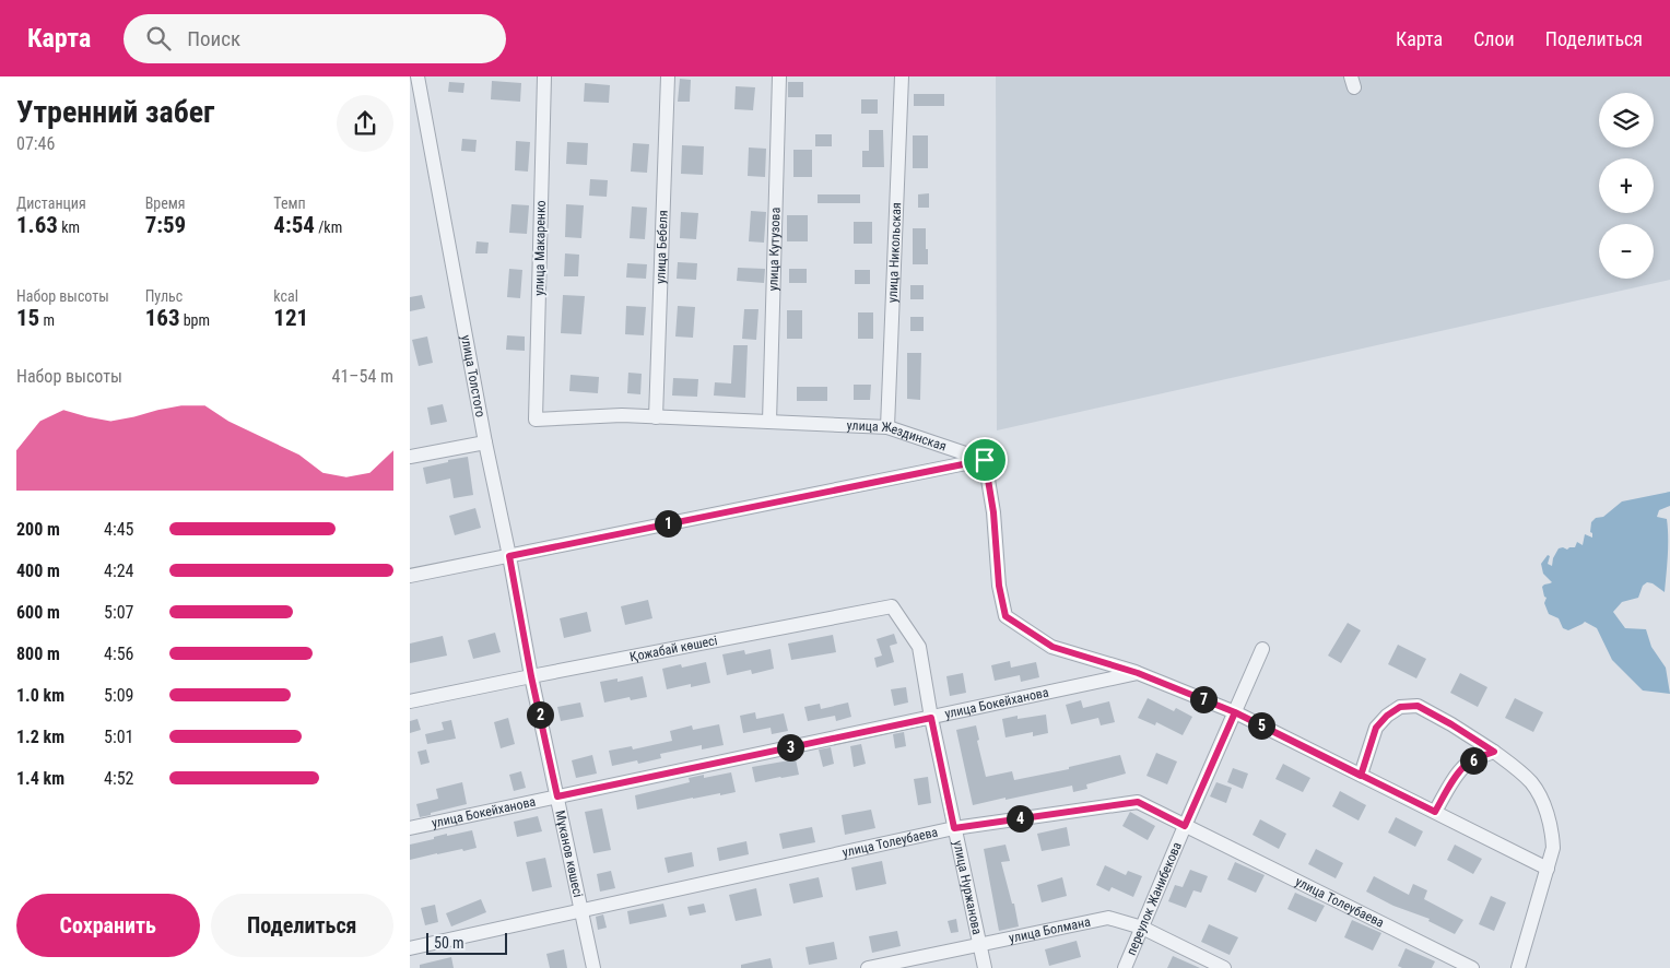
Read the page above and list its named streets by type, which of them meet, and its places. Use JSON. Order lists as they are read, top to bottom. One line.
{"streets":{"street":["улица Бебеля","улица Макаренко","улица Кутузова","улица Никольская","улица Толстого","улица Жездинская","Қожабай көшесі","улица Бокейханова","улица Толеубаева","Мұканов көшесі","улица Нуржанова","переулок Жанибекова","улица Болмана"]},"crossings":[["улица Бебеля","улица Жездинская"],["улица Макаренко","улица Жездинская"],["улица Кутузова","улица Жездинская"],["улица Никольская","улица Жездинская"],["улица Толстого","Қожабай көшесі"],["улица Толстого","Мұканов көшесі"],["Қожабай көшесі","Мұканов көшесі"],["Қожабай көшесі","улица Нуржанова"],["улица Бокейханова","Мұканов көшесі"],["улица Бокейханова","улица Нуржанова"],["улица Толеубаева","Мұканов көшесі"],["улица Толеубаева","улица Нуржанова"],["улица Толеубаева","переулок Жанибекова"],["улица Нуржанова","улица Болмана"],["переулок Жанибекова","улица Болмана"]],"scale_bar":"50 m","page":{"header":"Карта","search":"Поиск","nav":["Карта","Слои","Поделиться"],"heading":["Утренний забег","07:46"],"map_buttons":["+","−"],"stats":[["Дистанция","1.63 km"],["Время","7:59"],["Темп","4:54 /km"],["Набор высоты","15 m"],["Пульс","163 bpm"],["kcal","121"]],"chart":["Набор высоты","41–54 m"],"list":[{"name":"200 m","note":"4:45"},{"name":"400 m","note":"4:24"},{"name":"600 m","note":"5:07"},{"name":"800 m","note":"4:56"},{"name":"1.0 km","note":"5:09"},{"name":"1.2 km","note":"5:01"},{"name":"1.4 km","note":"4:52"}],"pins":["1","7","2","5","3","6","4"],"buttons":["Сохранить","Поделиться"],"scale":"50 m"}}
